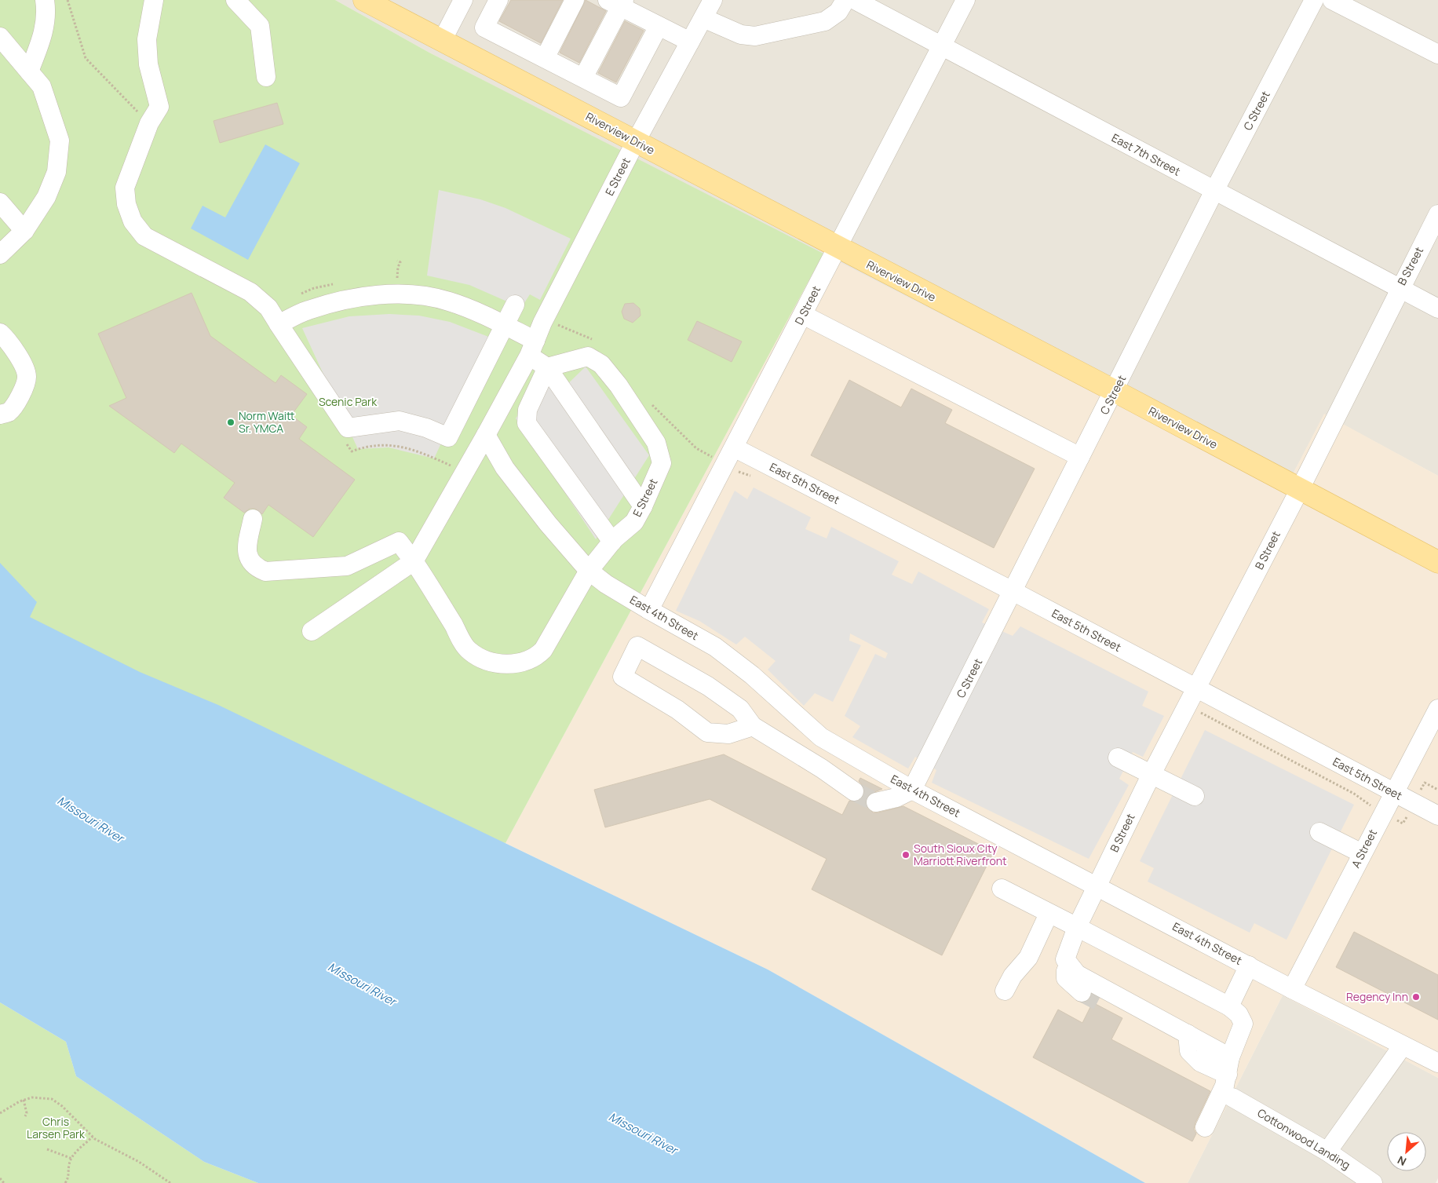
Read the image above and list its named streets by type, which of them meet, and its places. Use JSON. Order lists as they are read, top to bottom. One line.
{"streets":{"main road":["Riverview Drive"],"street":["C Street","East 7th Street","E Street","B Street","D Street","East 5th Street","East 4th Street","A Street","Cottonwood Landing"]},"crossings":[["C Street","Riverview Drive"],["C Street","East 7th Street"],["C Street","East 5th Street"],["C Street","East 4th Street"],["Riverview Drive","E Street"],["Riverview Drive","B Street"],["Riverview Drive","D Street"],["East 7th Street","B Street"],["East 7th Street","D Street"],["E Street","East 4th Street"],["B Street","East 5th Street"],["B Street","East 4th Street"],["D Street","East 5th Street"],["D Street","East 4th Street"],["East 5th Street","A Street"],["East 4th Street","A Street"]],"water":["Missouri River"],"parks":["Scenic Park","Chris Larsen Park"],"places":["Norm Waitt Sr. YMCA","South Sioux City Marriott Riverfront","Regency Inn"],"north":"bottom left"}
